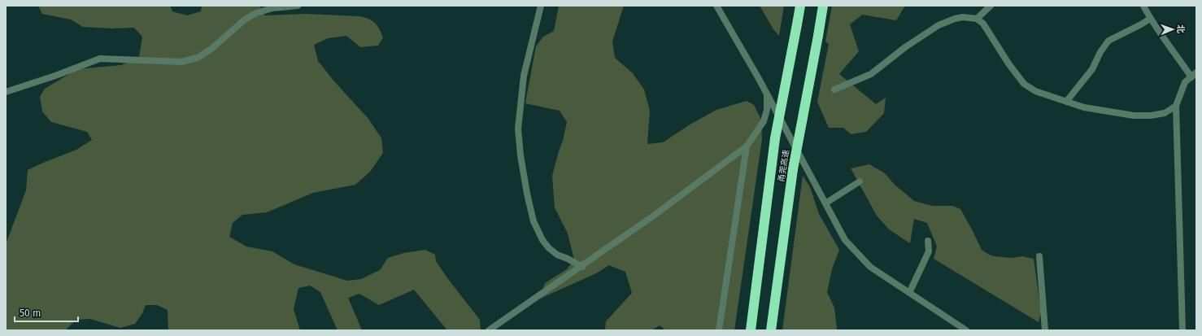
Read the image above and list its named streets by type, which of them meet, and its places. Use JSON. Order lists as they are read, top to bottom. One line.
{"streets":{"highway":["甬莞高速"]},"scale_bar":"50 m","north":"right"}
